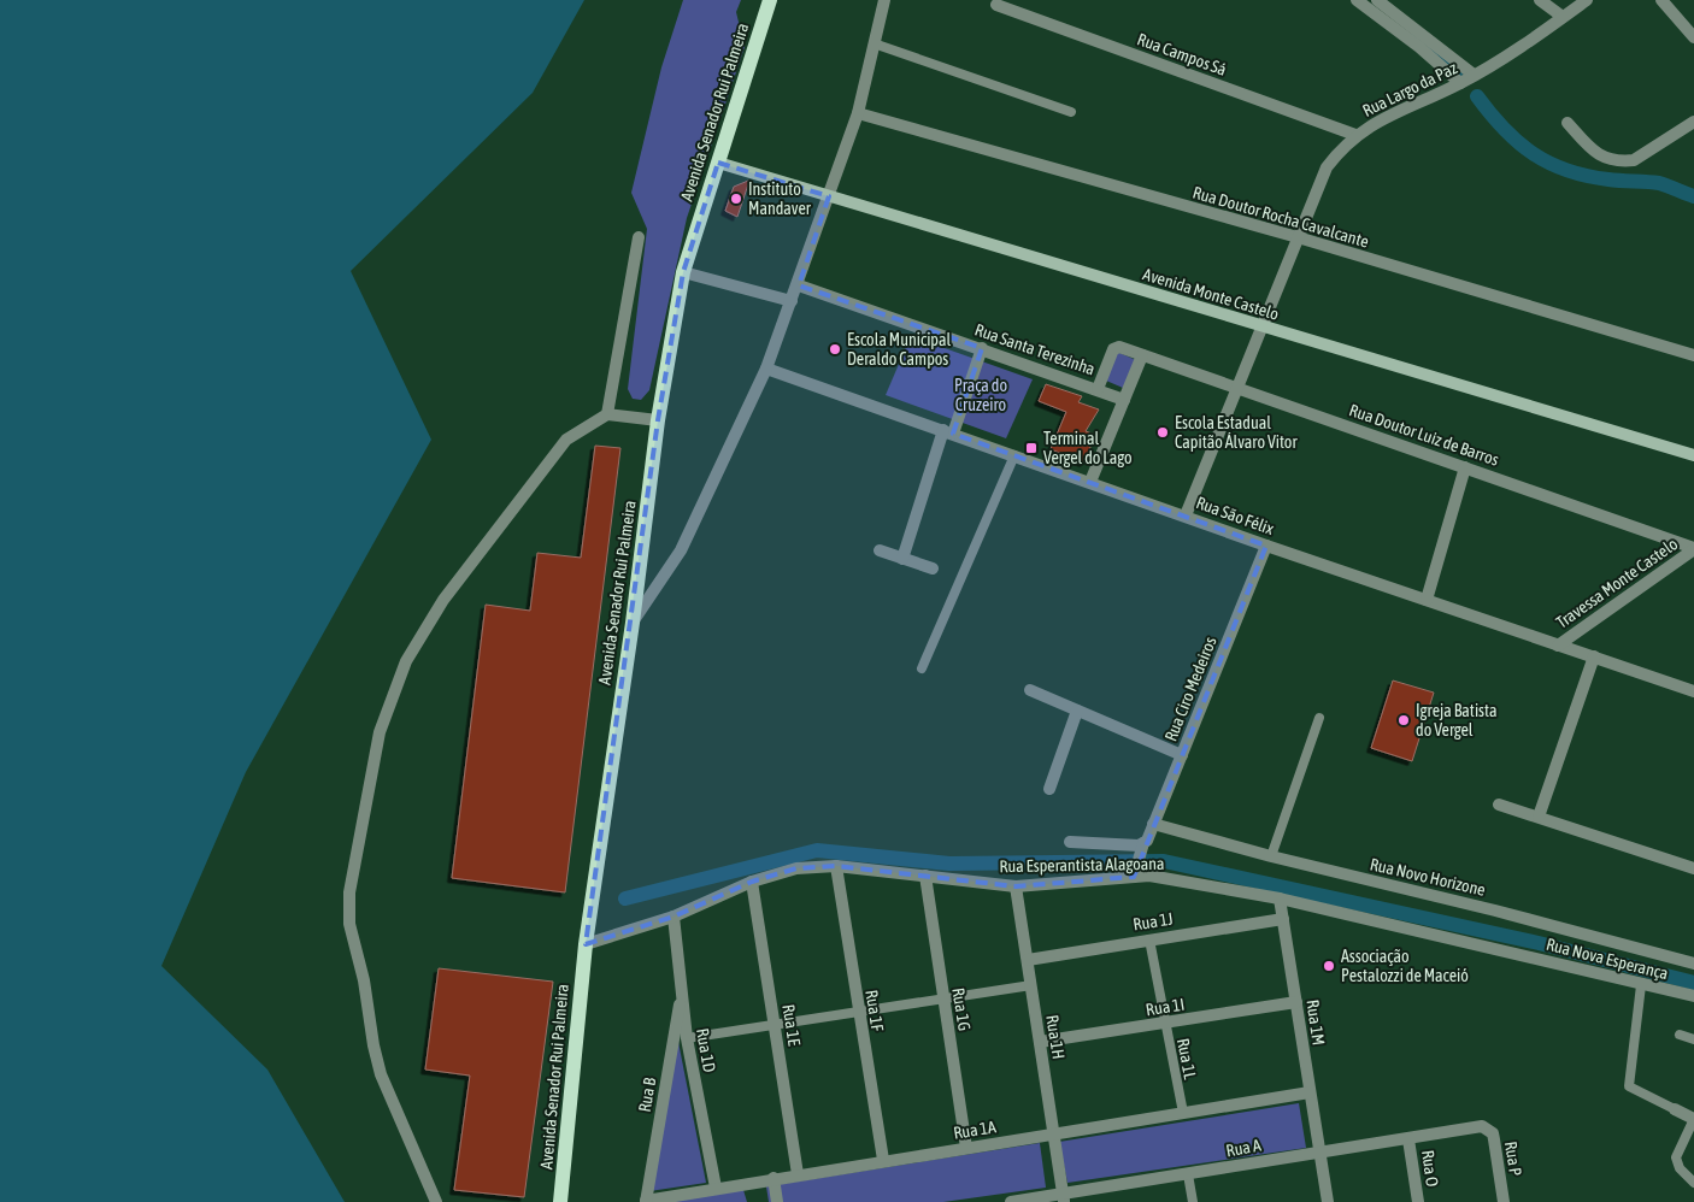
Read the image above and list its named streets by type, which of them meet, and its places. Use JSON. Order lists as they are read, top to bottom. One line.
{"streets":{"main road":["Avenida Senador Rui Palmeira"],"street":["Rua Campos Sá","Rua Largo da Paz","Rua Doutor Rocha Cavalcante","Avenida Monte Castelo","Rua Santa Terezinha","Rua Doutor Luiz de Barros","Rua São Félix","Travessa Monte Castelo","Rua Ciro Medeiros","Rua Esperantista Alagoana","Rua Novo Horizone","Rua 1J","Rua Nova Esperança","Rua 1I","Rua 1G","Rua 1F","Rua 1M","Rua 1E","Rua 1H","Rua 1D","Rua B","Rua 1A","Rua A","Rua P","Rua O"],"lane":["Rua 1L"]},"crossings":[["Rua Campos Sá","Rua Largo da Paz"],["Rua Largo da Paz","Rua Doutor Rocha Cavalcante"],["Rua Largo da Paz","Avenida Monte Castelo"],["Rua Largo da Paz","Rua Doutor Luiz de Barros"],["Rua Largo da Paz","Rua São Félix"],["Avenida Senador Rui Palmeira","Avenida Monte Castelo"],["Avenida Senador Rui Palmeira","Rua Esperantista Alagoana"],["Rua Santa Terezinha","Rua Doutor Luiz de Barros"],["Rua Doutor Luiz de Barros","Travessa Monte Castelo"],["Rua São Félix","Travessa Monte Castelo"],["Rua São Félix","Rua Ciro Medeiros"],["Rua Ciro Medeiros","Rua Esperantista Alagoana"],["Rua Ciro Medeiros","Rua Novo Horizone"],["Rua Esperantista Alagoana","Rua Nova Esperança"],["Rua Esperantista Alagoana","Rua 1G"],["Rua Esperantista Alagoana","Rua 1F"],["Rua Esperantista Alagoana","Rua 1M"],["Rua Esperantista Alagoana","Rua 1E"],["Rua Esperantista Alagoana","Rua 1H"],["Rua Esperantista Alagoana","Rua 1D"],["Rua 1J","Rua 1M"],["Rua 1J","Rua 1H"],["Rua 1J","Rua 1L"],["Rua 1I","Rua 1M"],["Rua 1I","Rua 1H"],["Rua 1I","Rua 1L"],["Rua 1G","Rua 1A"],["Rua 1F","Rua 1A"],["Rua 1M","Rua 1A"],["Rua 1M","Rua A"],["Rua 1E","Rua 1A"],["Rua 1H","Rua 1A"],["Rua 1H","Rua A"],["Rua 1D","Rua B"],["Rua 1D","Rua 1A"],["Rua 1L","Rua 1A"],["Rua B","Rua 1A"],["Rua A","Rua P"],["Rua A","Rua O"]],"parks":["Praça do Cruzeiro"],"places":{"other":["Instituto Mandaver","Escola Municipal Deraldo Campos","Escola Estadual Capitão Álvaro Vitor","Igreja Batista do Vergel","Associação Pestalozzi de Maceió"],"transit":["Terminal Vergel do Lago"]}}
